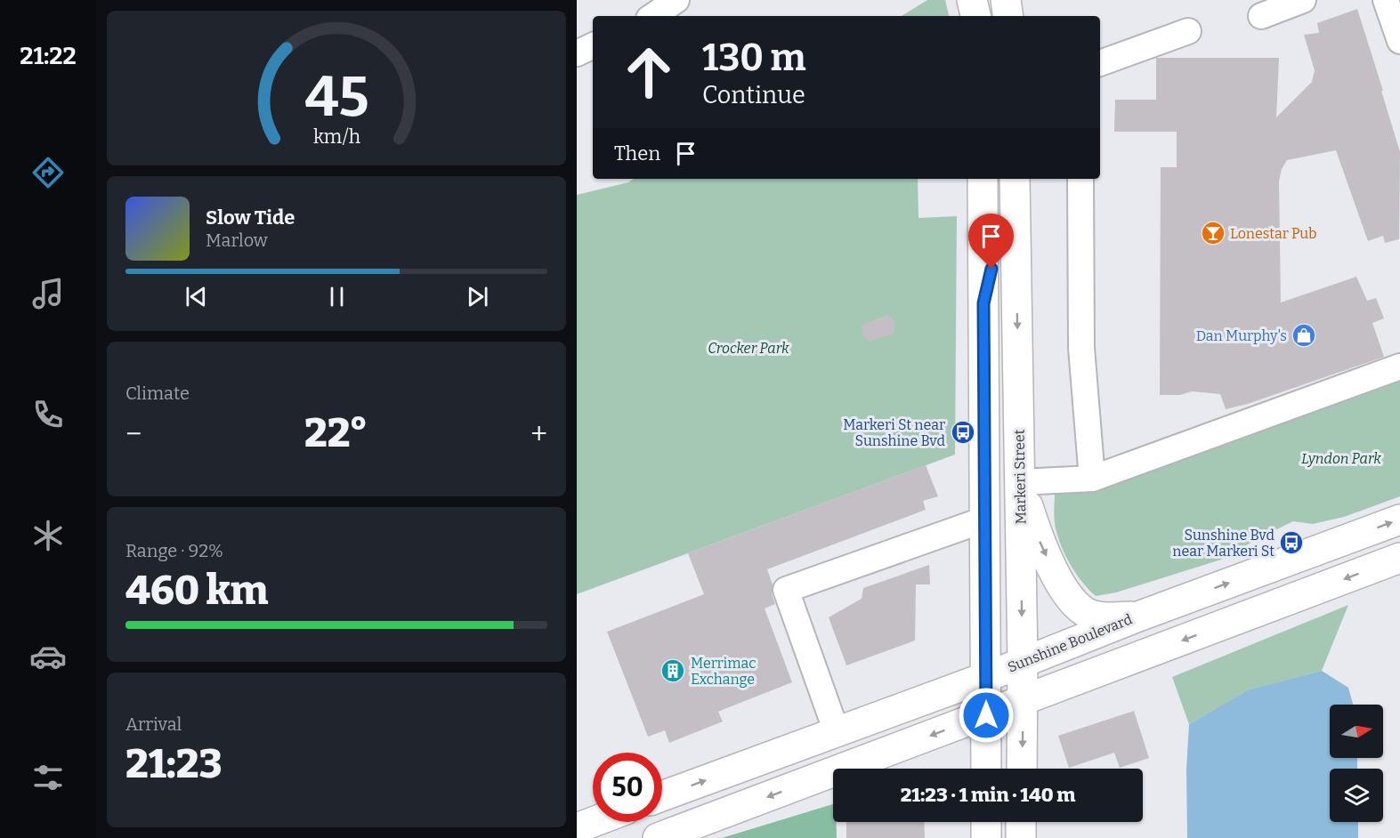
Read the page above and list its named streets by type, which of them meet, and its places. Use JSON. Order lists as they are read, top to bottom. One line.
{"streets":{"main road":["Markeri Street","Sunshine Boulevard"]},"crossings":[["Markeri Street","Sunshine Boulevard"]],"parks":["Crocker Park","Lyndon Park"],"places":{"bar":["Lonestar Pub"],"shop":["Dan Murphy's"],"bus stop":["Markeri St near Sunshine Bvd","Sunshine Bvd near Markeri St"],"building":["Merrimac Exchange"]},"north":"right","page":{"tabs":"21:22","turn":["130 m","Continue"],"then":"Then","song":["Slow Tide","Marlow"],"tile":["Climate",["Range · 92%","460 km"],["Arrival","21:23"]],"heat":["−","22°","+"],"limit":"50","trip":"21:23 · 1 min · 140 m","gauge":["45","km/h"]}}
